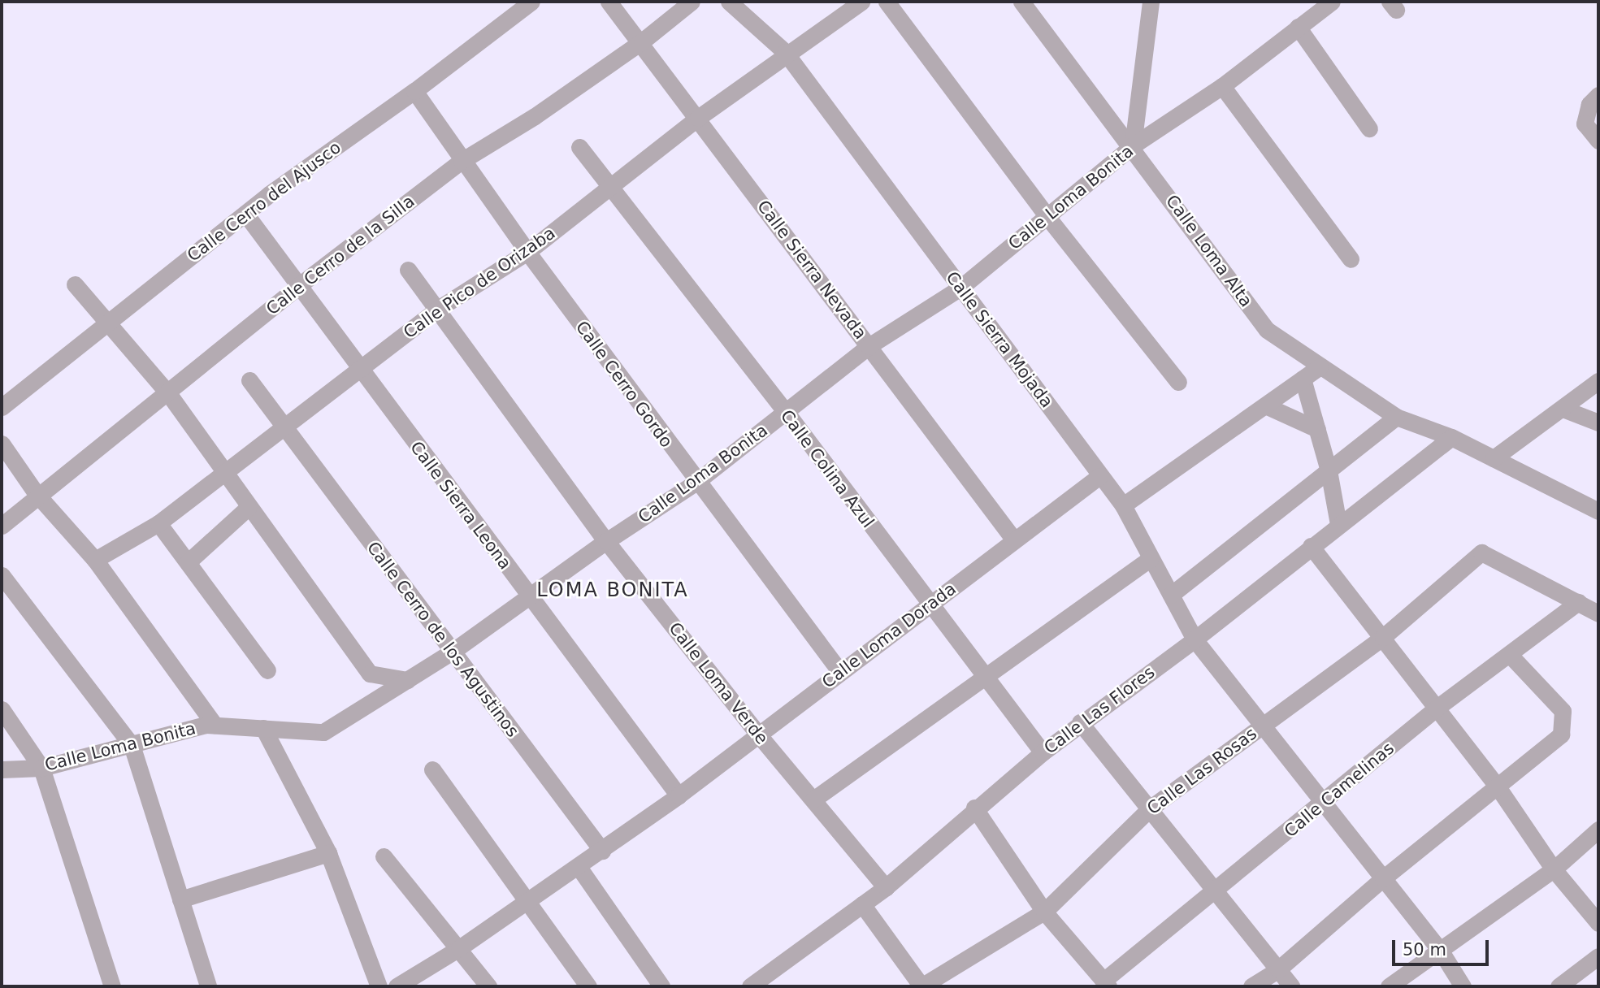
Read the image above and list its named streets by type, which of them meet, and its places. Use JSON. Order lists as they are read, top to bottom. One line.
{"streets":{"street":["Calle Loma Bonita","Calle Cerro del Ajusco","Calle Loma Alta","Calle Cerro de la Silla","Calle Sierra Nevada","Calle Pico de Orizaba","Calle Sierra Mojada","Calle Cerro Gordo","Calle Colina Azul","Calle Sierra Leona","Calle Loma Dorada","Calle Cerro de los Agustinos","Calle Loma Verde","Calle Las Flores","Calle Las Rosas","Calle Camelinas"]},"crossings":[["Calle Loma Bonita","Calle Loma Alta"],["Calle Loma Bonita","Calle Sierra Nevada"],["Calle Loma Bonita","Calle Sierra Mojada"],["Calle Loma Bonita","Calle Cerro Gordo"],["Calle Loma Bonita","Calle Colina Azul"],["Calle Loma Bonita","Calle Sierra Leona"],["Calle Loma Bonita","Calle Cerro de los Agustinos"],["Calle Loma Bonita","Calle Loma Verde"],["Calle Cerro del Ajusco","Calle Cerro Gordo"],["Calle Cerro del Ajusco","Calle Sierra Leona"],["Calle Loma Alta","Calle Las Flores"],["Calle Cerro de la Silla","Calle Sierra Nevada"],["Calle Cerro de la Silla","Calle Cerro Gordo"],["Calle Cerro de la Silla","Calle Sierra Leona"],["Calle Sierra Nevada","Calle Pico de Orizaba"],["Calle Sierra Nevada","Calle Loma Dorada"],["Calle Pico de Orizaba","Calle Sierra Mojada"],["Calle Pico de Orizaba","Calle Cerro Gordo"],["Calle Pico de Orizaba","Calle Colina Azul"],["Calle Pico de Orizaba","Calle Sierra Leona"],["Calle Pico de Orizaba","Calle Cerro de los Agustinos"],["Calle Pico de Orizaba","Calle Loma Verde"],["Calle Sierra Mojada","Calle Loma Dorada"],["Calle Sierra Mojada","Calle Las Flores"],["Calle Sierra Mojada","Calle Las Rosas"],["Calle Sierra Mojada","Calle Camelinas"],["Calle Cerro Gordo","Calle Loma Dorada"],["Calle Colina Azul","Calle Loma Dorada"],["Calle Colina Azul","Calle Las Flores"],["Calle Sierra Leona","Calle Loma Dorada"],["Calle Loma Dorada","Calle Cerro de los Agustinos"],["Calle Loma Dorada","Calle Loma Verde"],["Calle Loma Verde","Calle Las Flores"],["Calle Las Rosas","Calle Camelinas"]],"districts":["LOMA BONITA"],"scale_bar":"50 m"}
